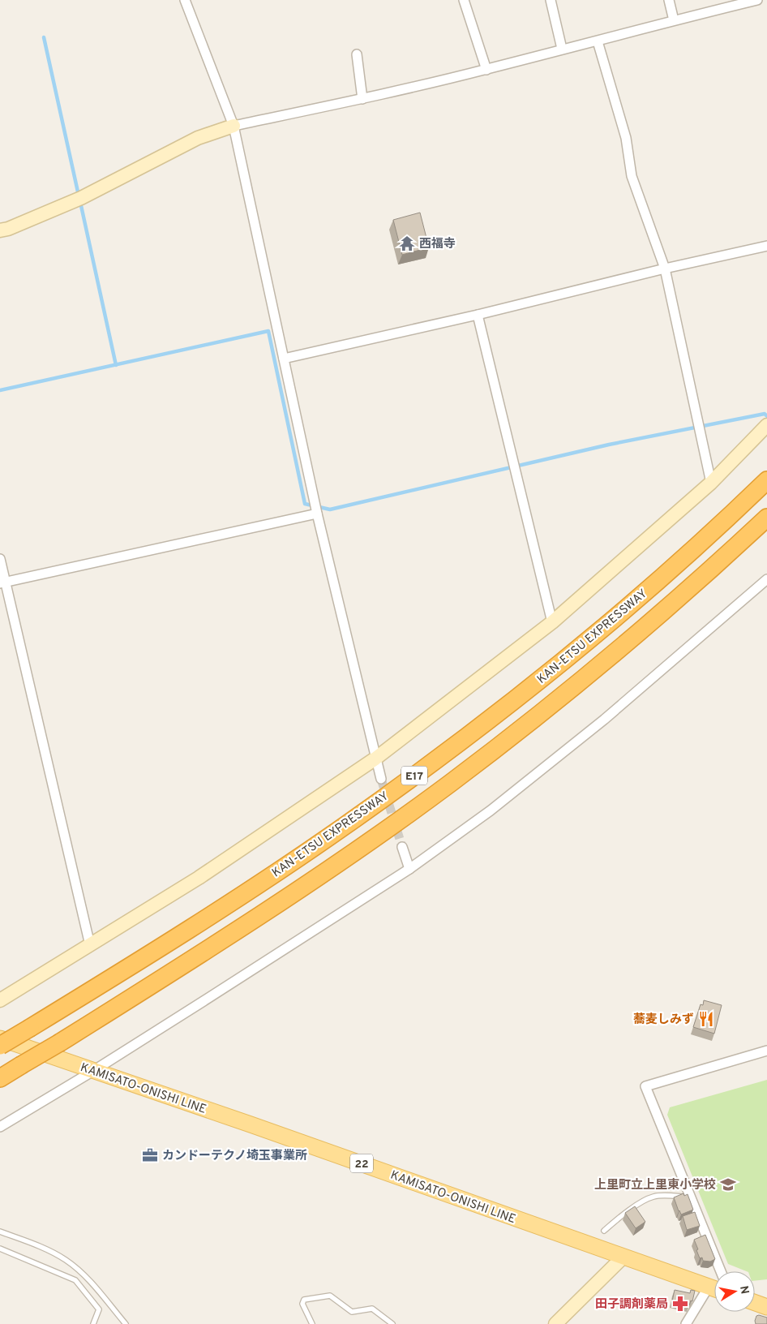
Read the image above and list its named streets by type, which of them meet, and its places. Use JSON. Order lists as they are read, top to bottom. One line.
{"streets":{"highway":["KAN-ETSU EXPRESSWAY","E17"],"main road":["KAMISATO-ONISHI LINE","22"]},"places":{"temple":["西福寺"],"restaurant":["蕎麦しみず"],"office":["カンドーテクノ埼玉事業所"],"school or university":["上里町立上里東小学校"],"pharmacy":["田子調剤薬局"]},"north":"right"}
